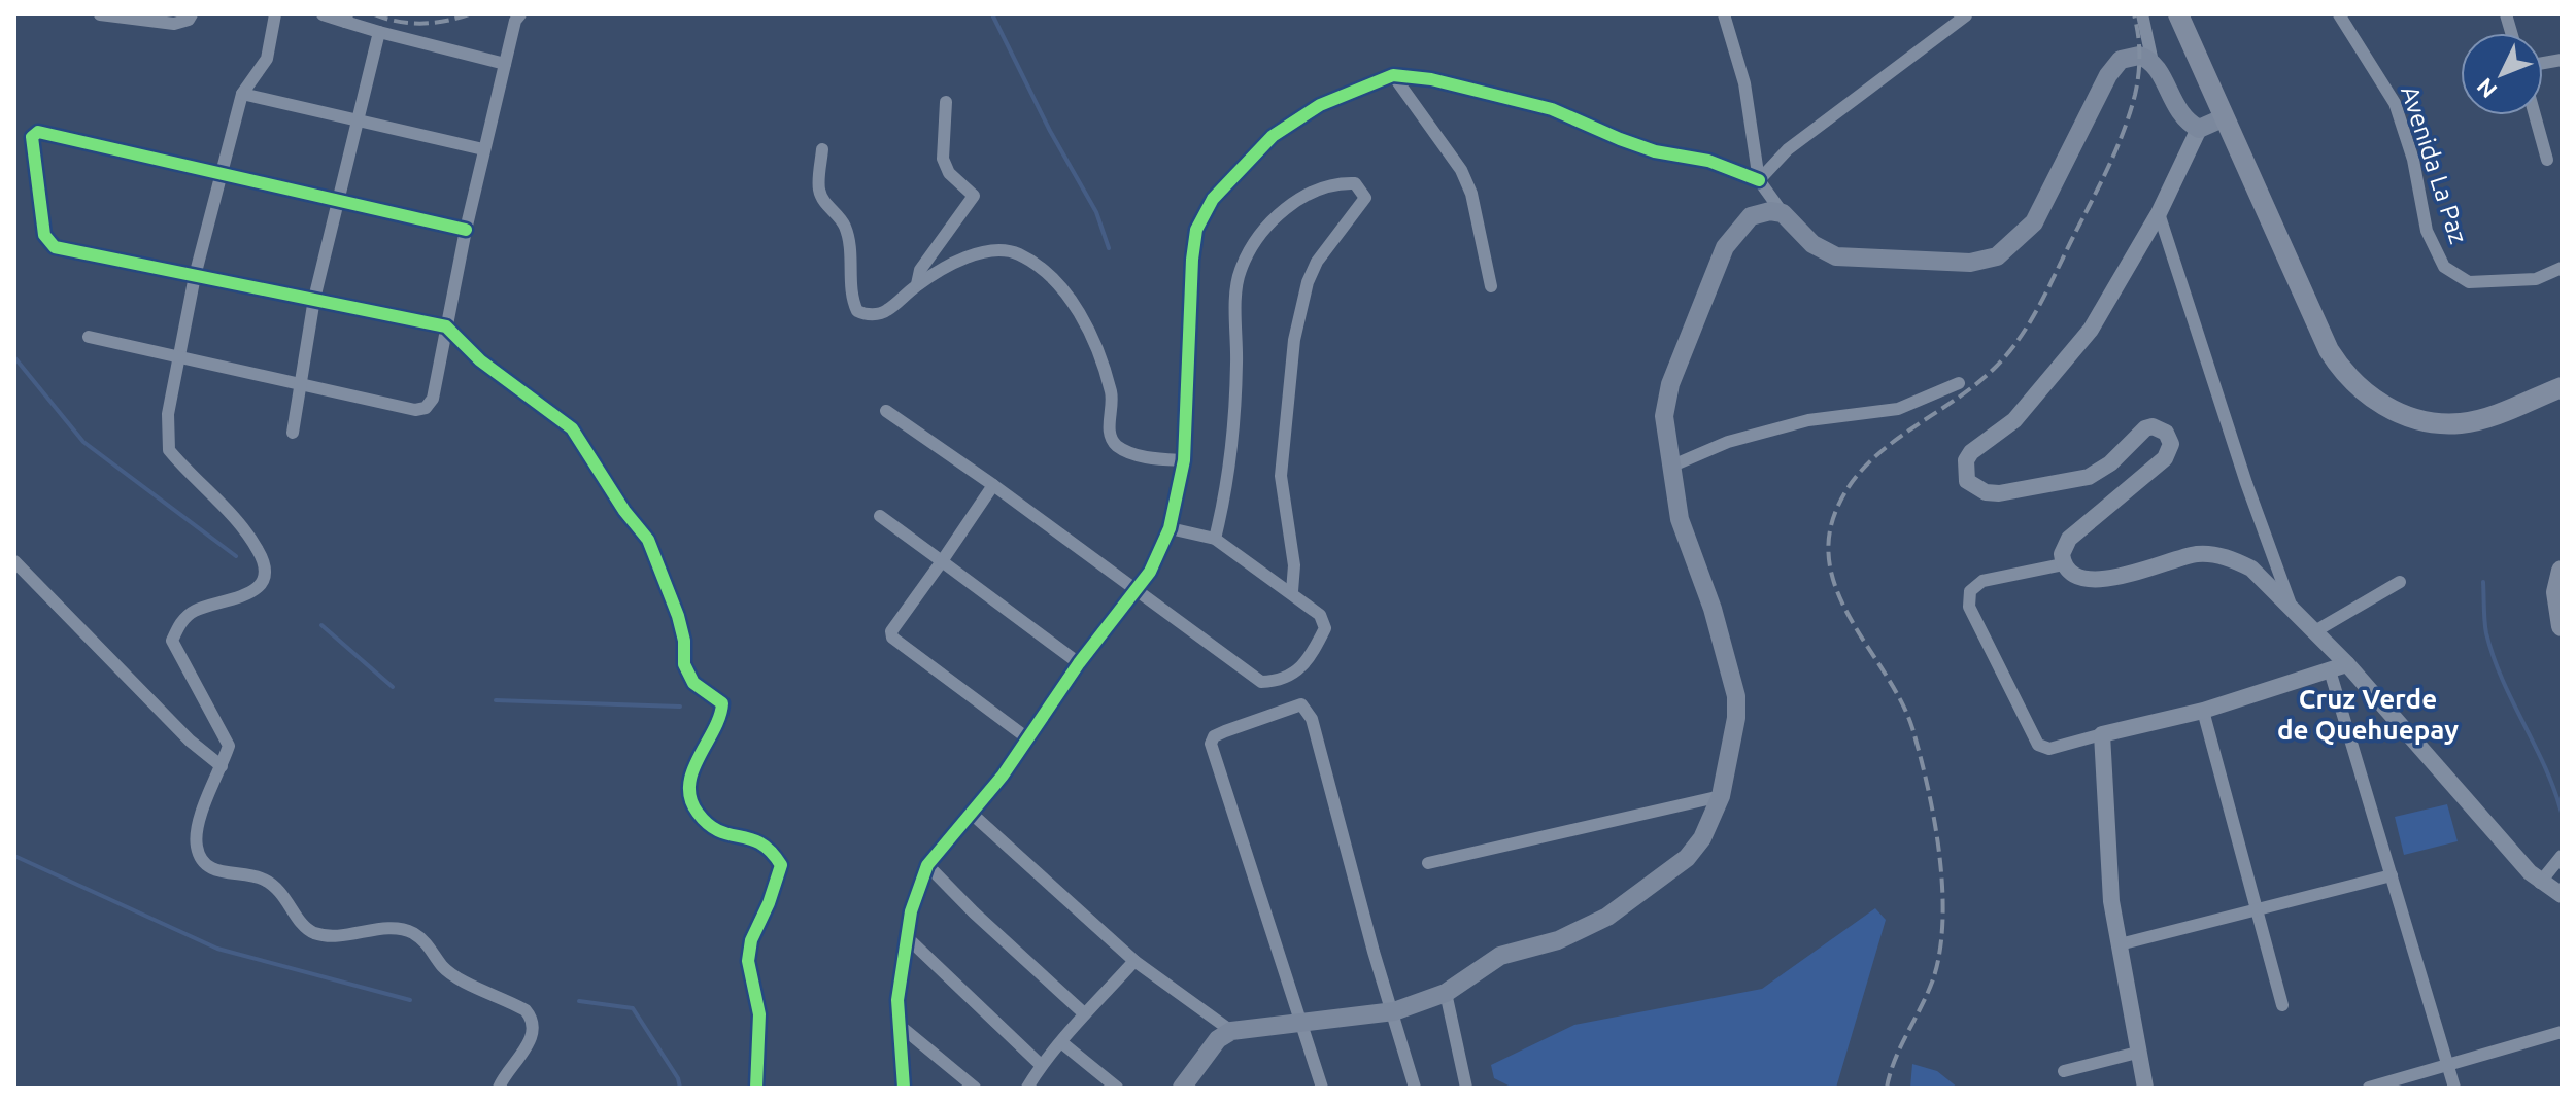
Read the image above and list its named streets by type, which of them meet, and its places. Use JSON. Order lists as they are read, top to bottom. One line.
{"streets":{"street":["Avenida La Paz"]},"districts":["Cruz Verde de Quehuepay"],"north":"bottom left"}
